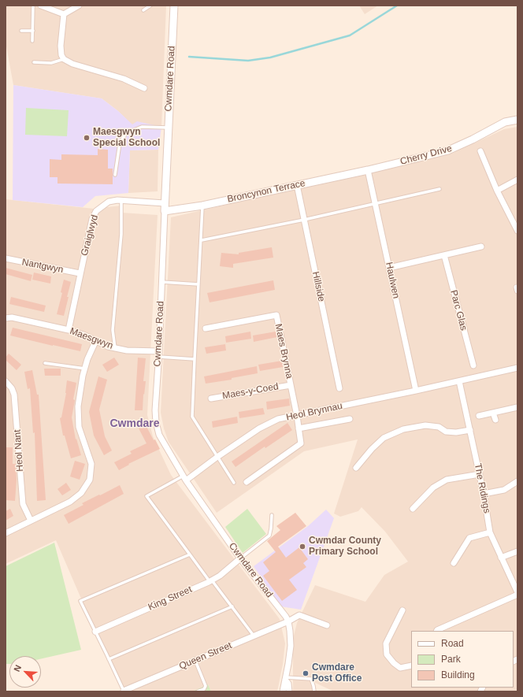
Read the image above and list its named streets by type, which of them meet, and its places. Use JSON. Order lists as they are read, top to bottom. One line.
{"streets":{"street":["Cwmdare Road","Cherry Drive","Broncynon Terrace","Graiglwyd","Nantgwyn","Haulwen","Hillside","Parc Glas","Maesgwyn","Maes Brynna","Maes-y-Coed","Heol Brynnau","Heol Nant","The Ridings","King Street","Queen Street"]},"crossings":[["Cwmdare Road","Broncynon Terrace"],["Cwmdare Road","Graiglwyd"],["Cwmdare Road","Maesgwyn"],["Cwmdare Road","Heol Brynnau"],["Cwmdare Road","King Street"],["Cwmdare Road","Queen Street"],["Cherry Drive","Broncynon Terrace"],["Cherry Drive","Haulwen"],["Broncynon Terrace","Haulwen"],["Broncynon Terrace","Hillside"],["Graiglwyd","Nantgwyn"],["Graiglwyd","Maesgwyn"],["Haulwen","Heol Brynnau"],["Maes Brynna","Maes-y-Coed"],["Heol Brynnau","The Ridings"]],"districts":["Cwmdare"],"places":["Maesgwyn Special School","Cwmdar County Primary School","Cwmdare Post Office"],"legend":["Road","Park","Building"],"north":"top left"}
